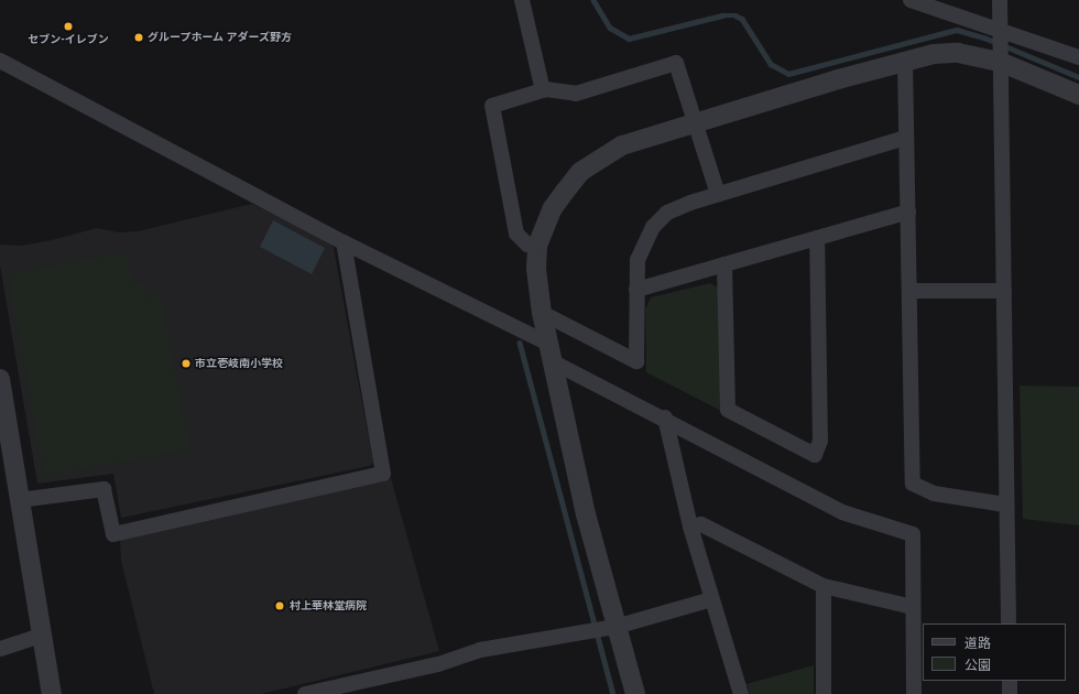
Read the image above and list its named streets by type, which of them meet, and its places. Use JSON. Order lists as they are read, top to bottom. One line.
{"places":["セブン-イレブン","グループホーム アダーズ野方","市立壱岐南小学校","村上華林堂病院"],"legend":["道路","公園"]}
